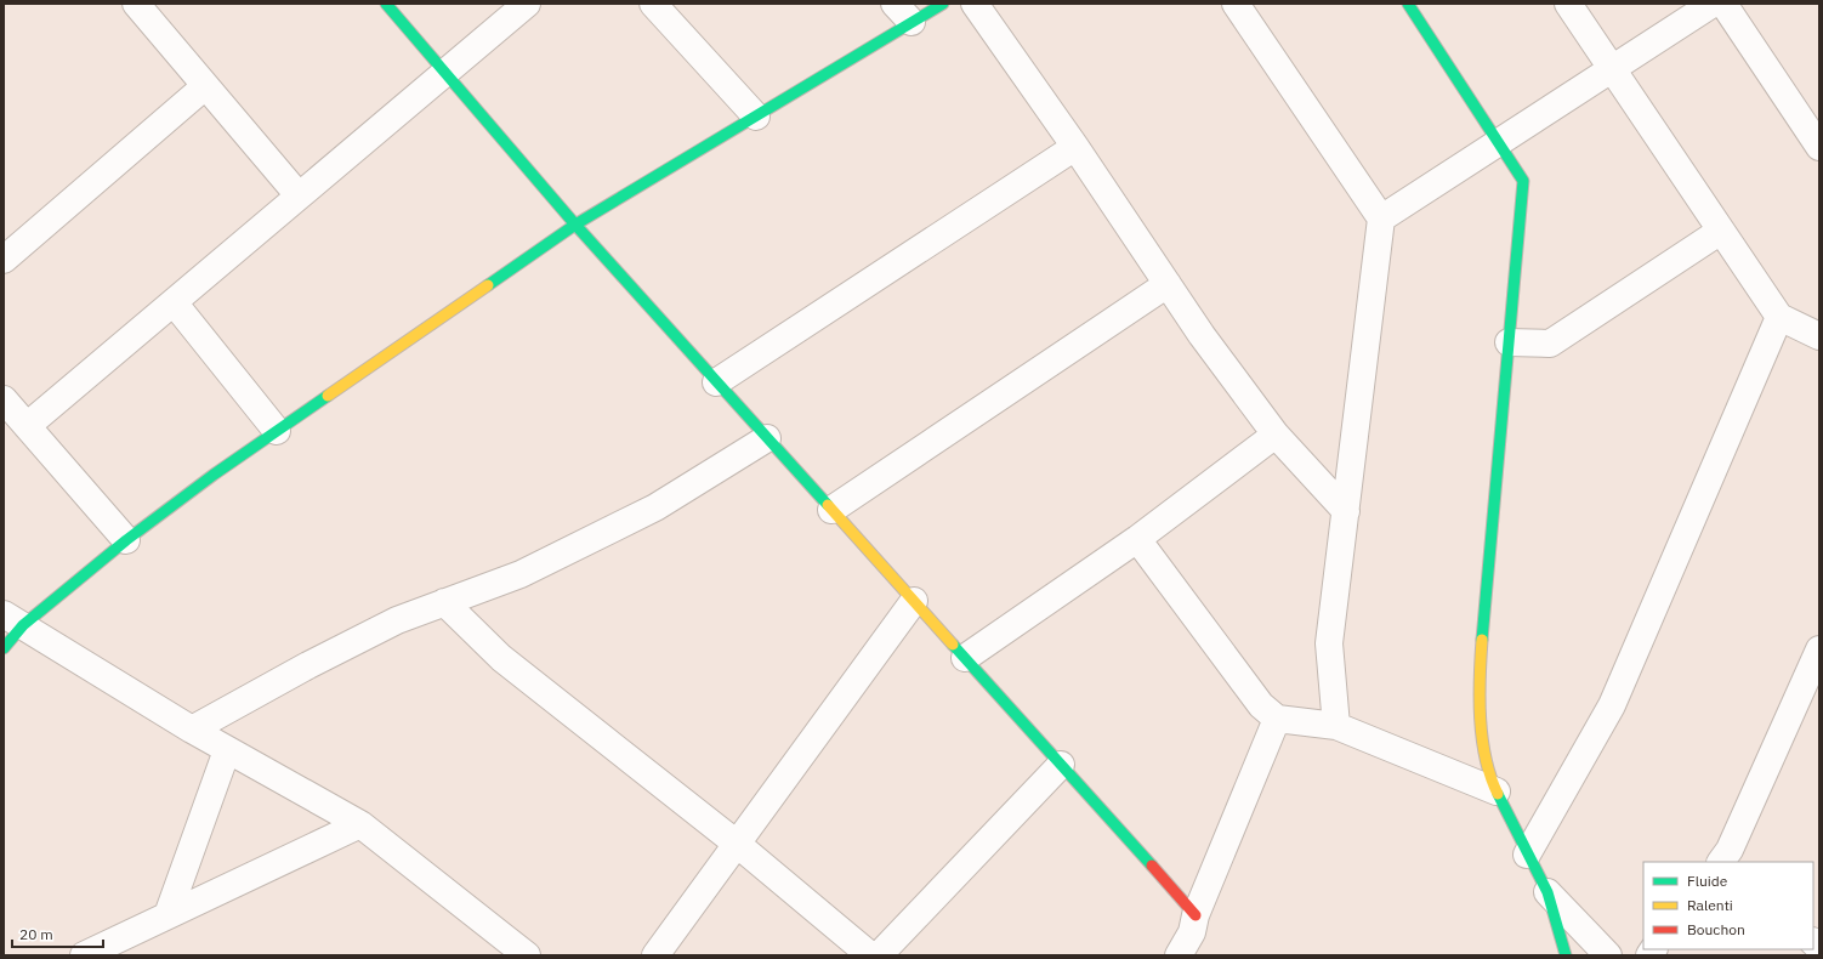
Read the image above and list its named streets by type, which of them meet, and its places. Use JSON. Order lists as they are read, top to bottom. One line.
{"legend":["Fluide","Ralenti","Bouchon"],"scale_bar":"20 m"}
